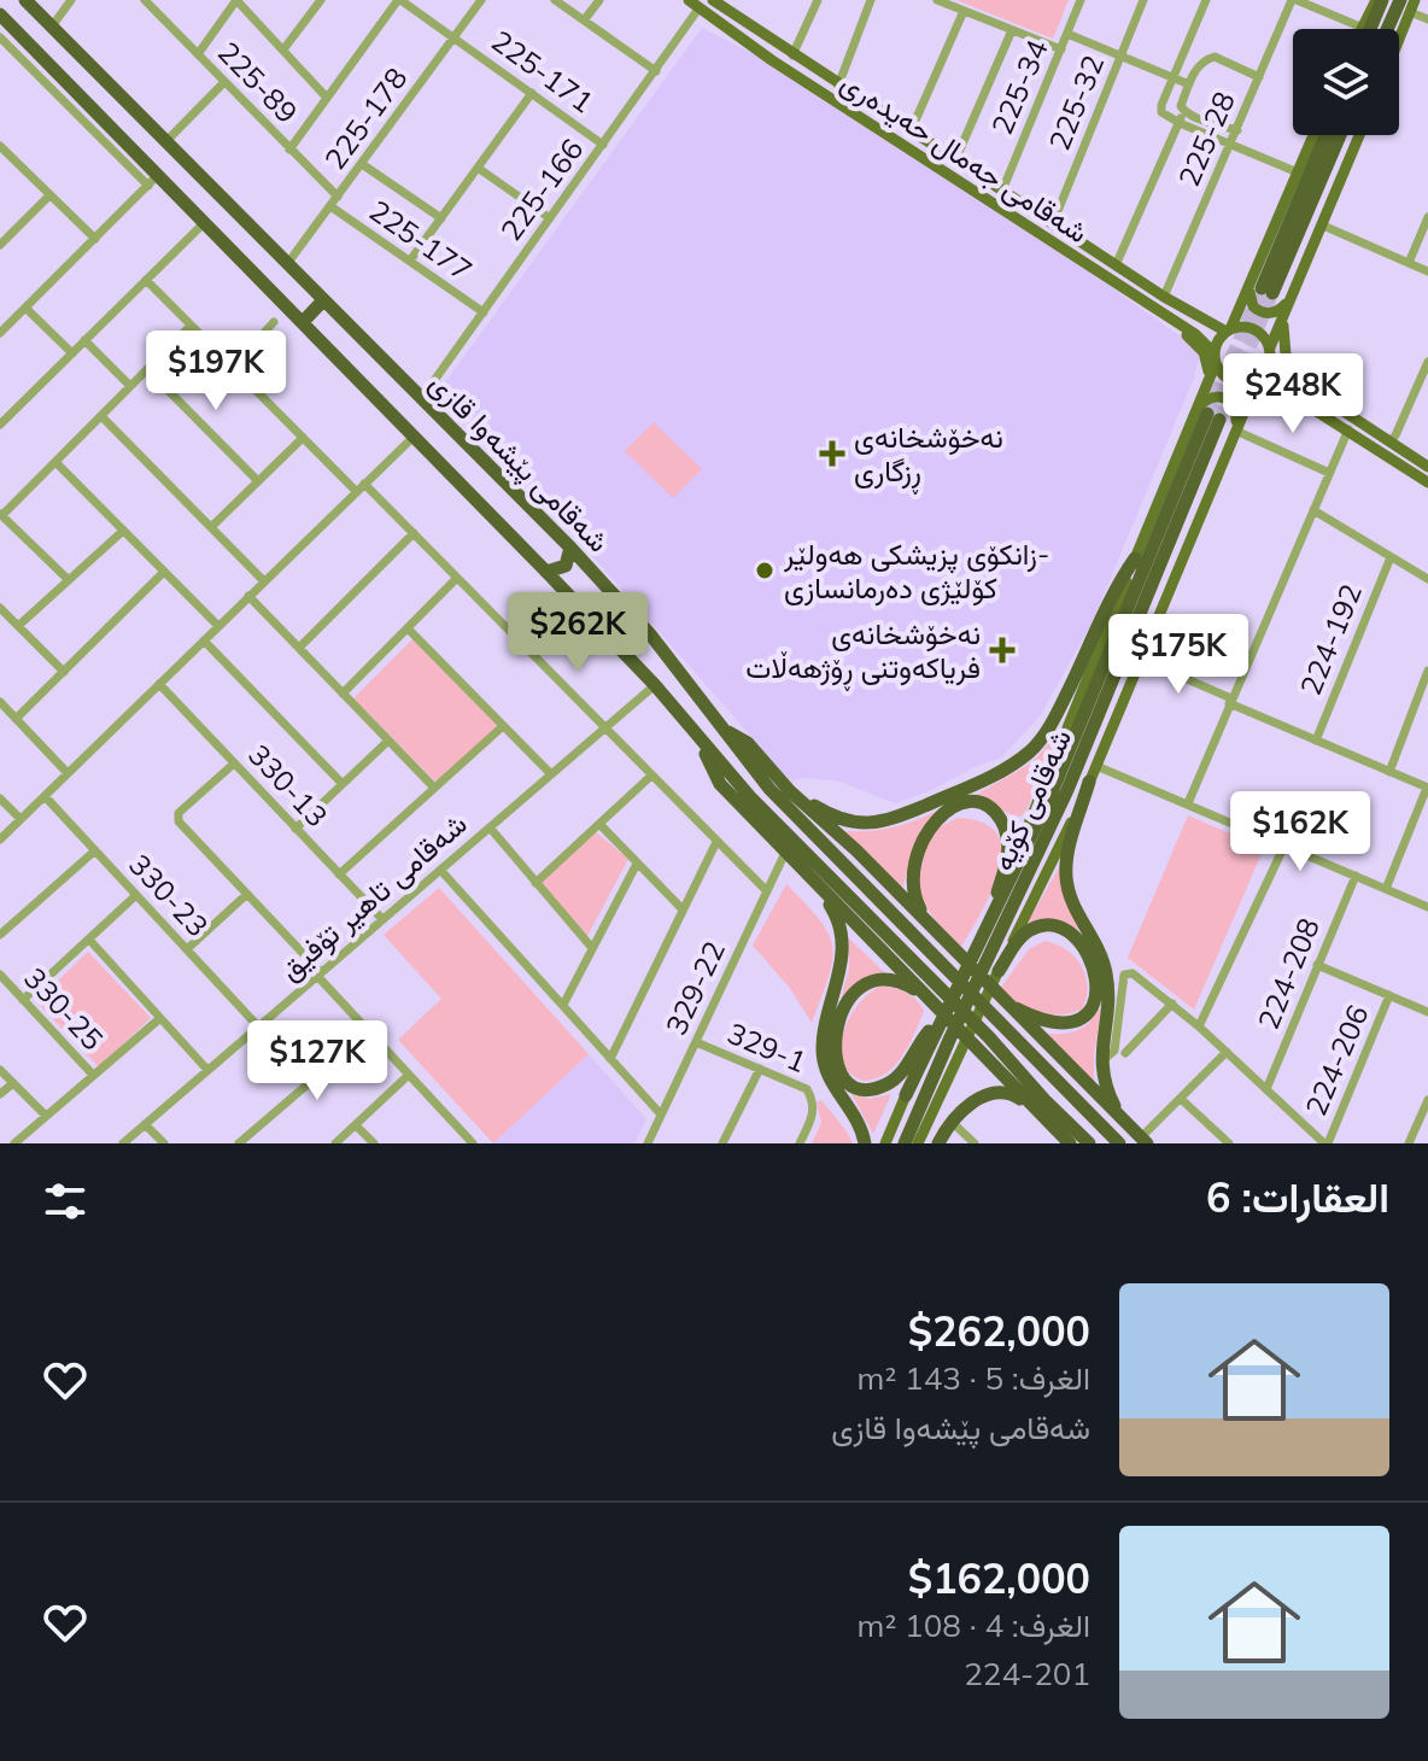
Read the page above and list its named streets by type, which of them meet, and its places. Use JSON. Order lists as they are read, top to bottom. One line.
{"streets":{"highway":["شەقامی پێشەوا قازی","شەقامی کۆیە"],"main road":["شەقامی جەمال حەیدەری"],"street":["225-171","225-89","225-34","225-32","225-178","225-28","225-166","225-177","224-192","330-13","330-23","شەقامی تاهیر تۆفیق","224-208","329-22","330-25","329-1","224-206"]},"crossings":[["225-171","225-178"],["225-171","225-166"],["225-89","225-178"],["225-34","شەقامی جەمال حەیدەری"],["225-32","شەقامی جەمال حەیدەری"],["225-178","225-177"],["225-178","شەقامی پێشەوا قازی"],["225-28","شەقامی جەمال حەیدەری"],["شەقامی جەمال حەیدەری","225-166"],["شەقامی جەمال حەیدەری","شەقامی کۆیە"],["225-166","225-177"],["225-166","شەقامی پێشەوا قازی"],["شەقامی پێشەوا قازی","شەقامی تاهیر تۆفیق"],["330-13","شەقامی تاهیر تۆفیق"],["330-23","شەقامی تاهیر تۆفیق"],["329-22","329-1"]],"places":{"health":["نەخۆشخانەی ڕزگاری","نەخۆشخانەی فریاکەوتنی ڕۆژهەڵات"],"other":["زانکۆی پزیشکی هەولێر- کۆلێژی دەرمانسازی"]},"page":{"price":["$197K","$248K","$262K","$175K","$162K","$127K"],"heading":"العقارات: 6","list":[{"name":"$262,000","note":"الغرف: 5 · 143 m² · شەقامی پێشەوا قازی"},{"name":"$162,000","note":"الغرف: 4 · 108 m² · 224-201"}]}}
